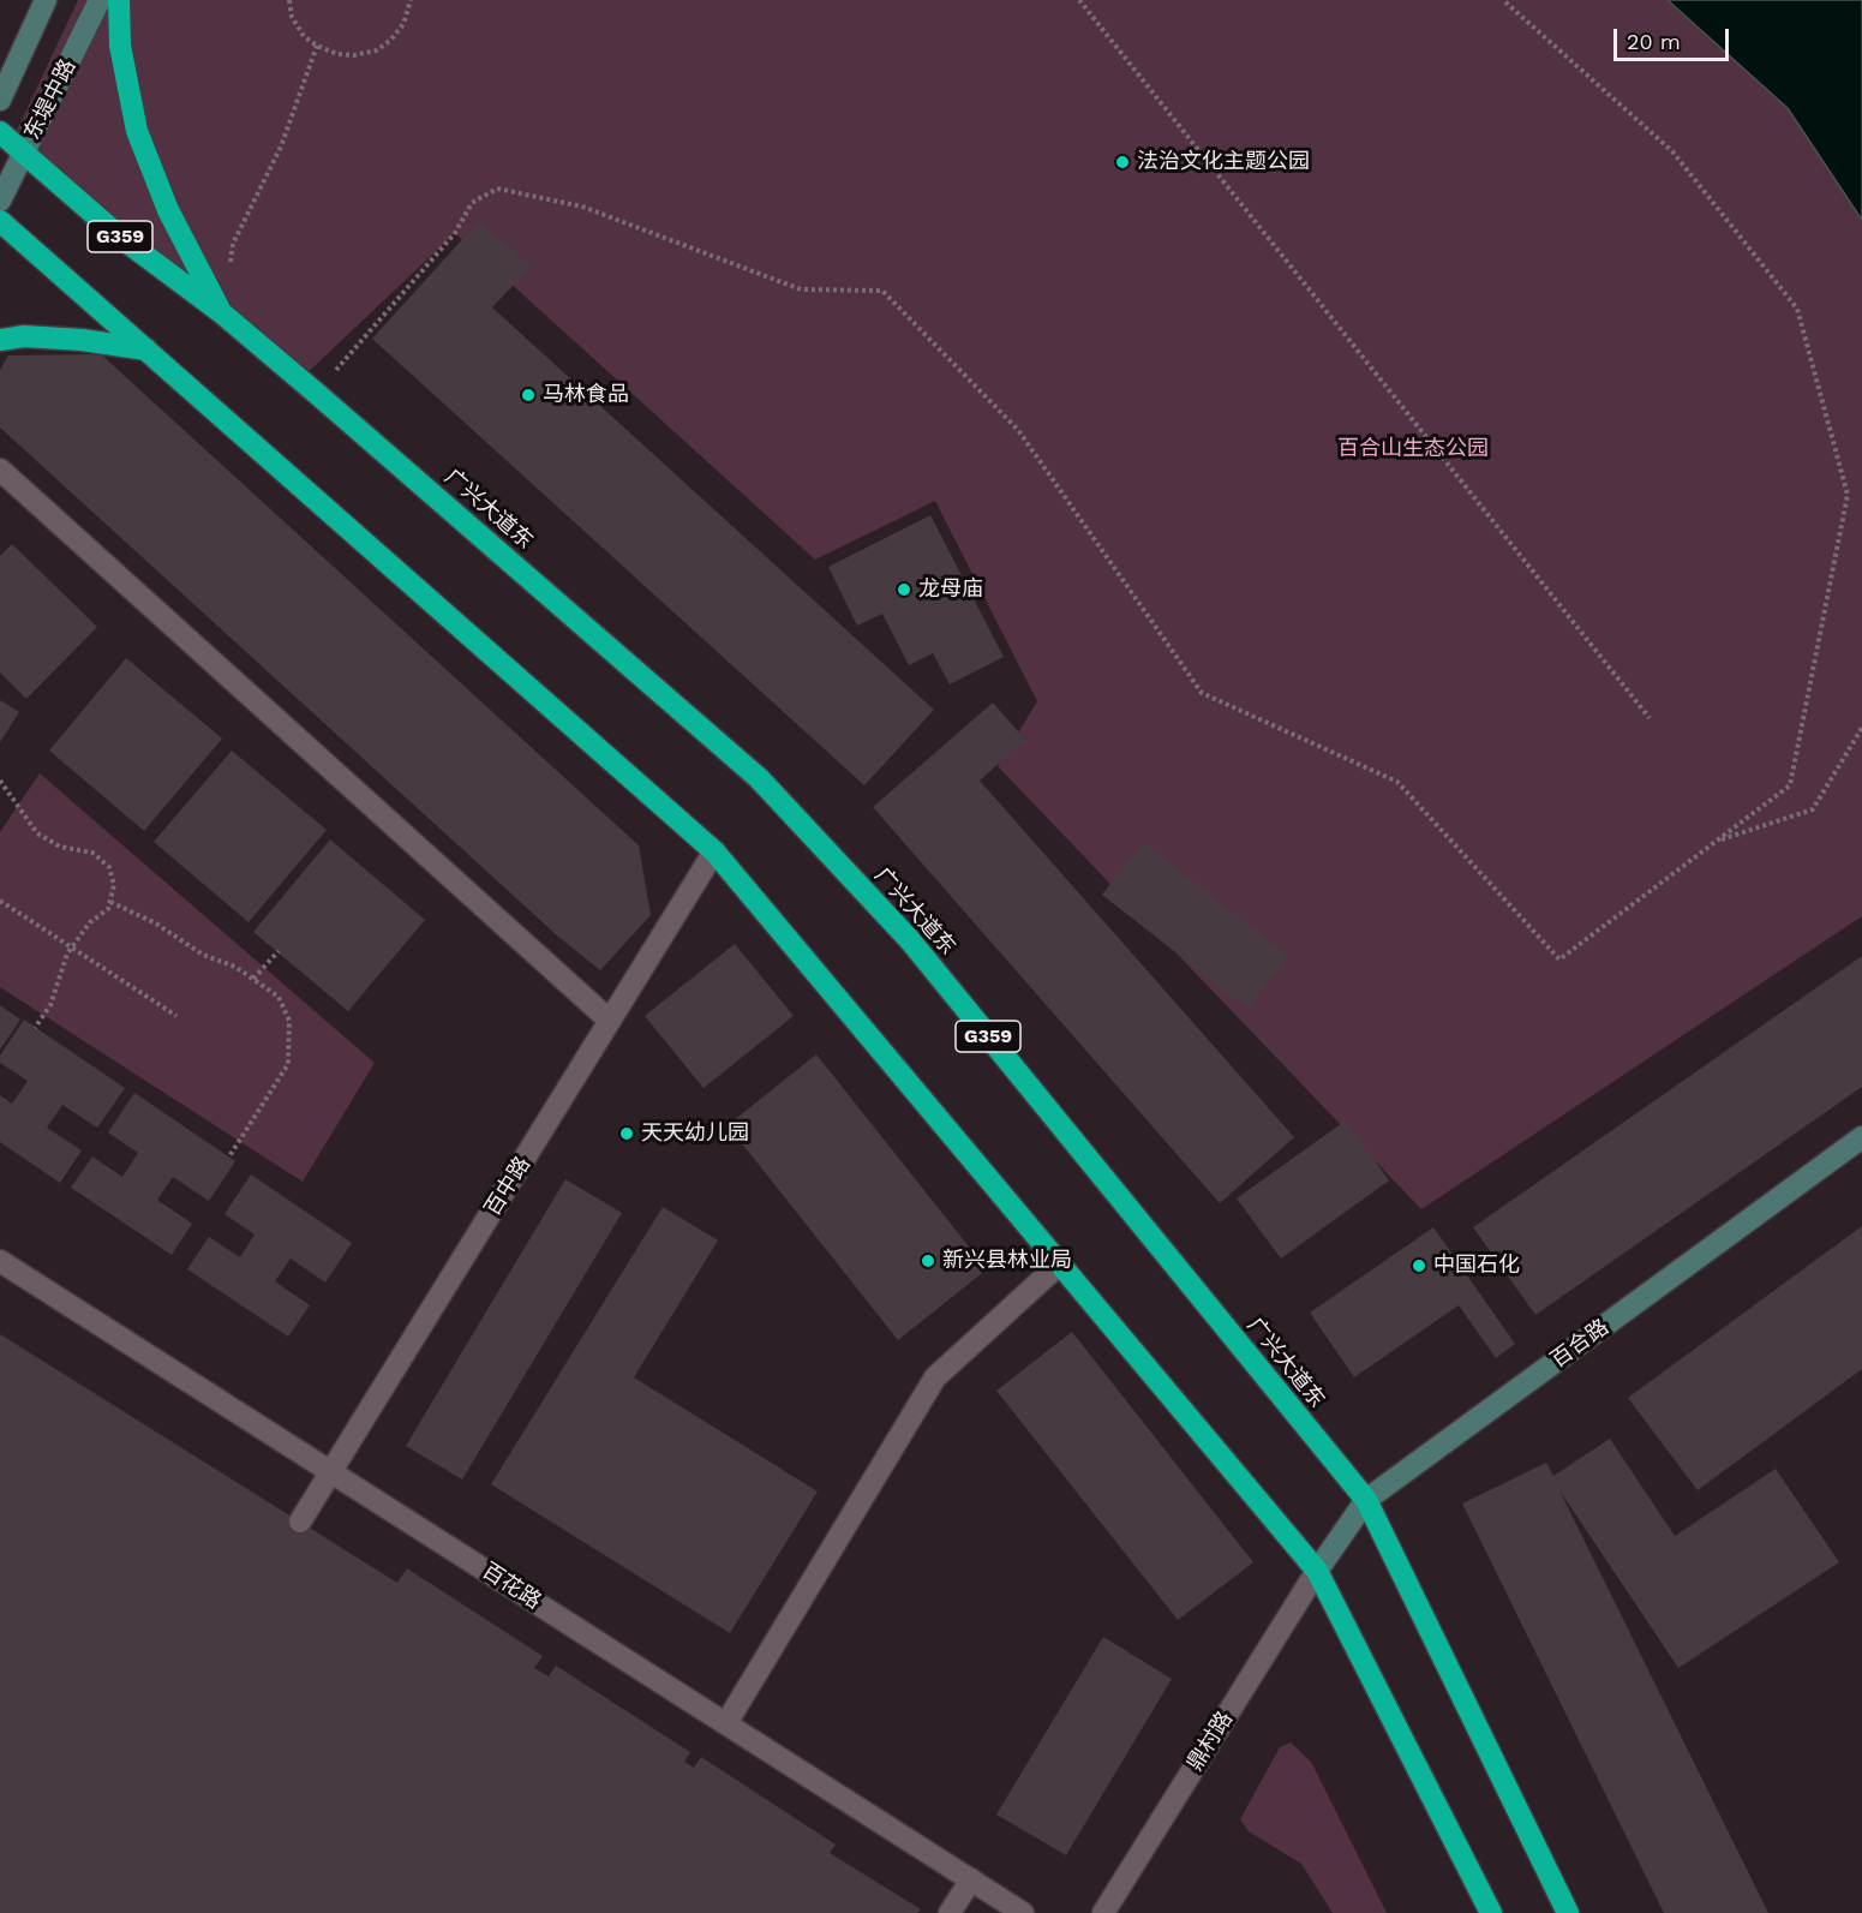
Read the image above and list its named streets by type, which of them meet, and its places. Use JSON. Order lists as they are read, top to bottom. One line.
{"streets":{"highway":["G359","广兴大道东"],"street":["东堤中路","百中路","百合路","百花路","鼎村路"]},"crossings":[["东堤中路","广兴大道东"],["广兴大道东","百合路"],["百中路","百花路"],["百合路","鼎村路"]],"parks":["百合山生态公园"],"places":["法治文化主题公园","马林食品","龙母庙","天天幼儿园","新兴县林业局","中国石化"],"scale_bar":"20 m"}
